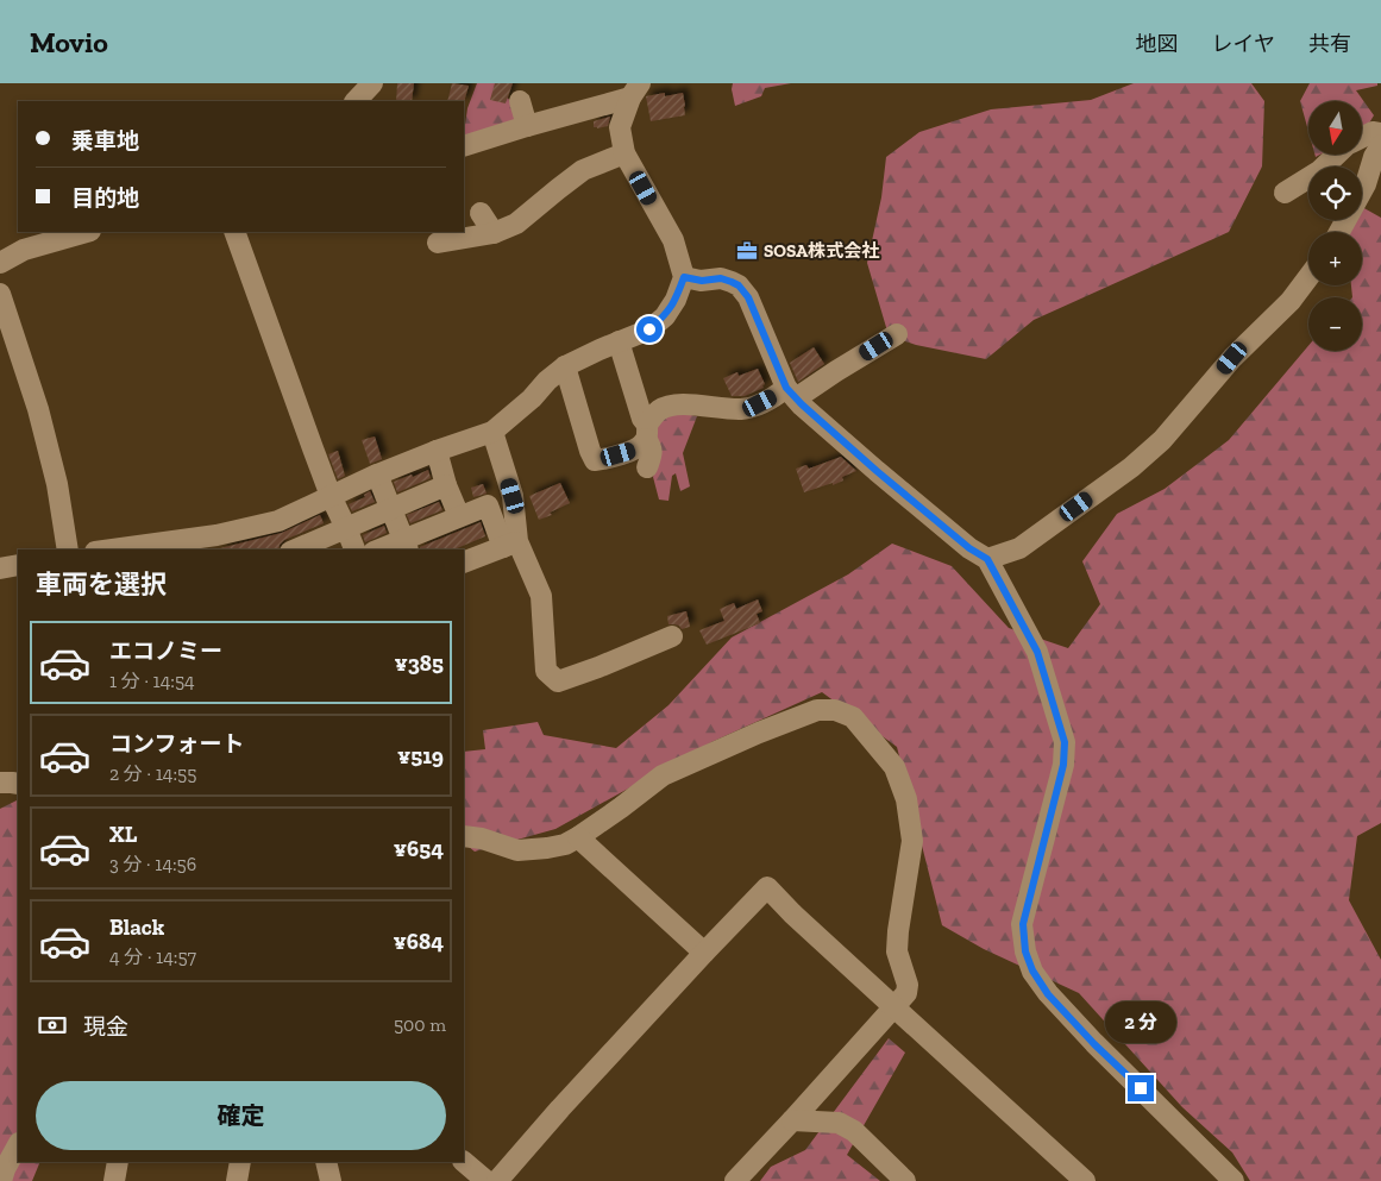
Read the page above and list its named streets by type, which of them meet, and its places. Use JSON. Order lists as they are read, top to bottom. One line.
{"places":{"office":["SOSA株式会社"]},"north":"bottom","page":{"header":"Movio","nav":["地図","レイヤ","共有"],"map_buttons":["+","−"],"banner":["乗車地","目的地"],"heading":"車両を選択","list":[{"name":"エコノミー","note":"1 分 · 14:54","value":"¥385"},{"name":"コンフォート","note":"2 分 · 14:55","value":"¥519"},{"name":"XL","note":"3 分 · 14:56","value":"¥654"},{"name":"Black","note":"4 分 · 14:57","value":"¥684"}],"pay":["現金","500 m"],"bubble":"2 分","buttons":"確定"}}
